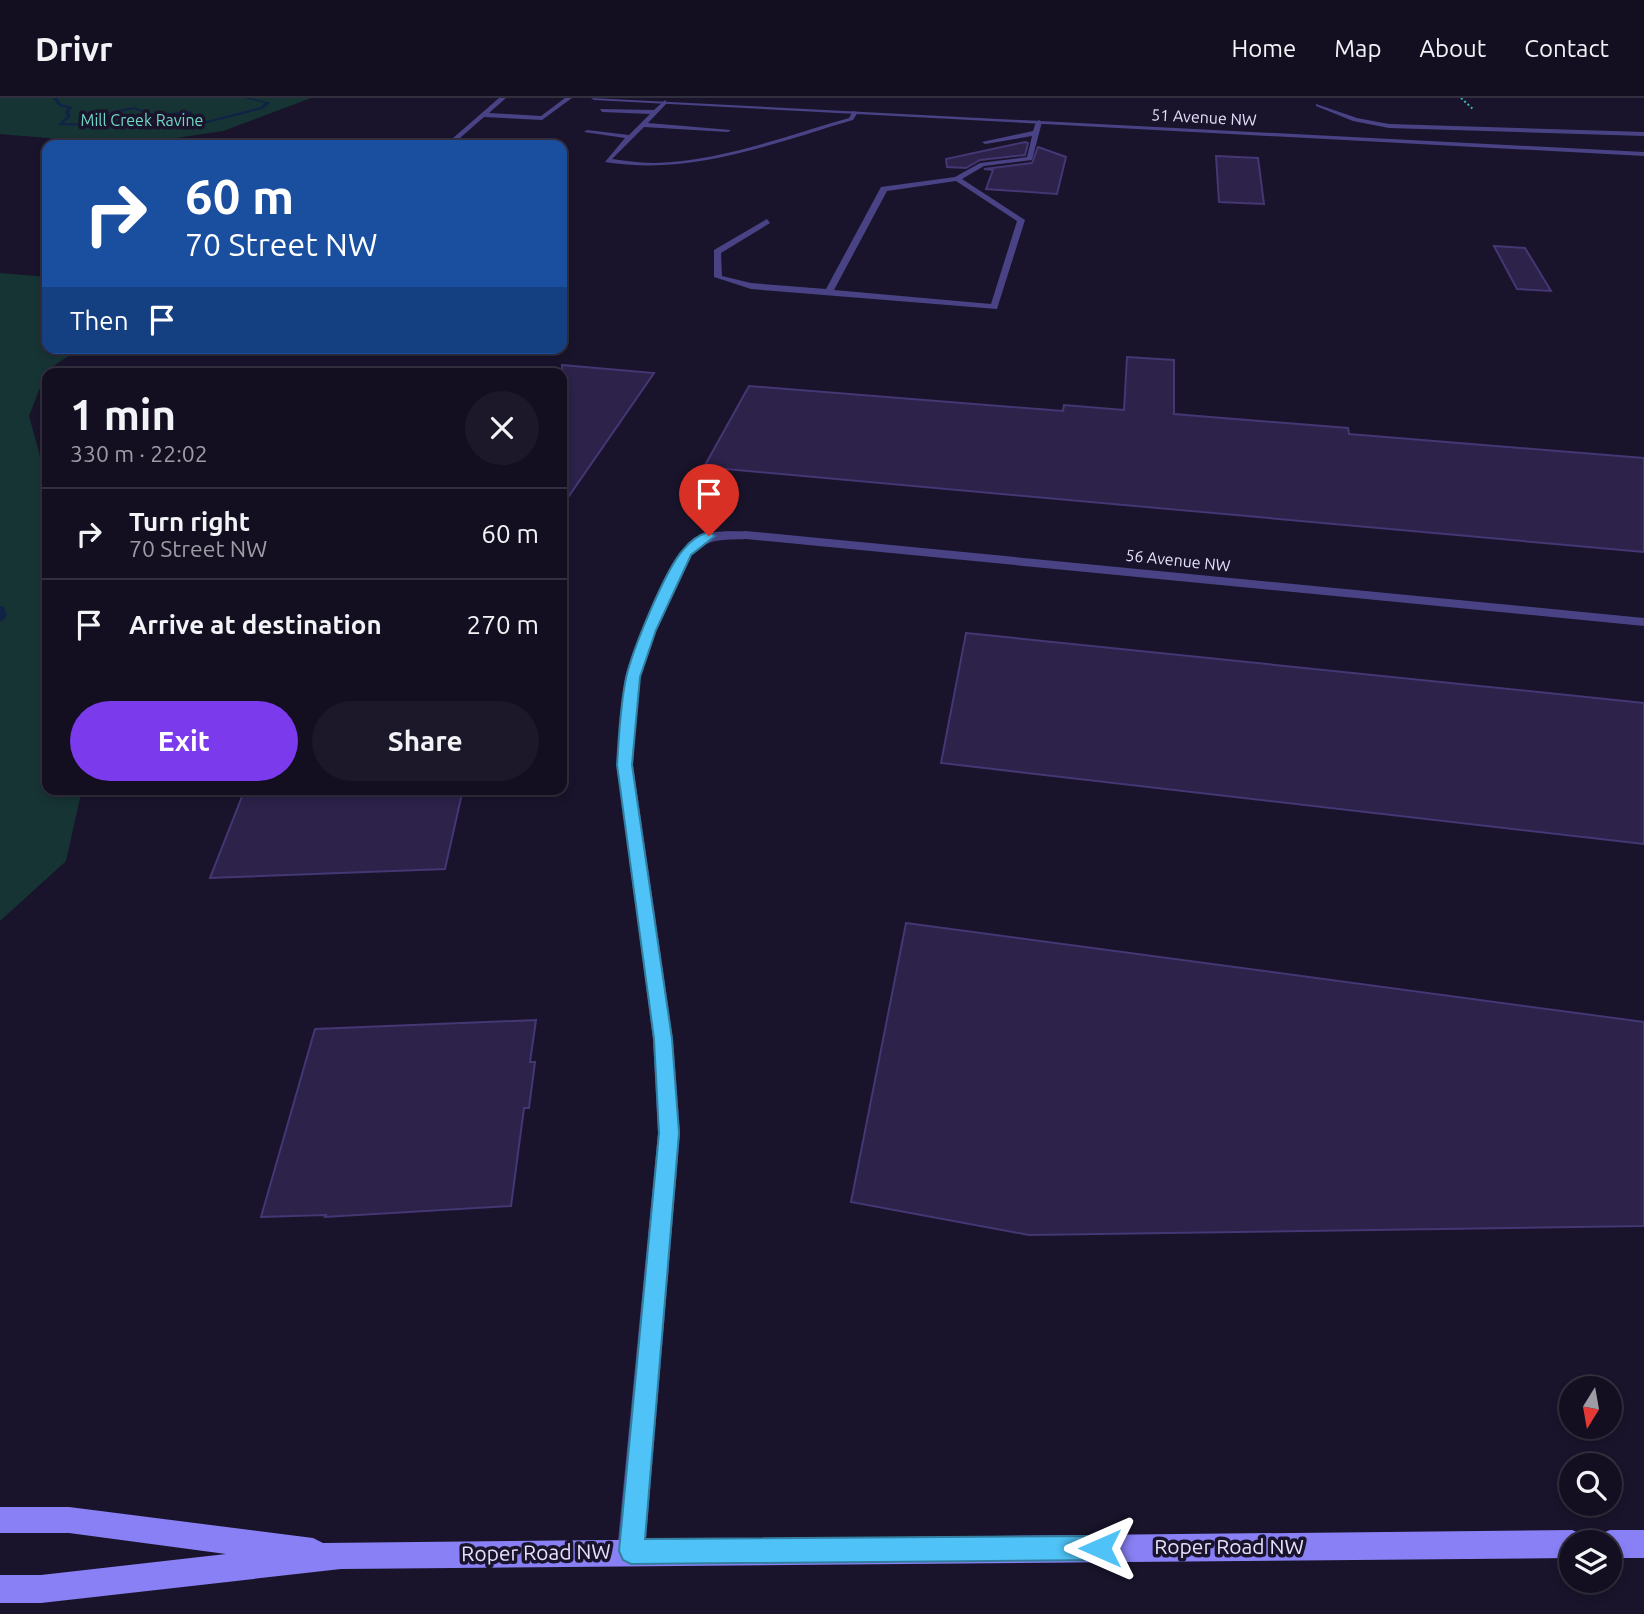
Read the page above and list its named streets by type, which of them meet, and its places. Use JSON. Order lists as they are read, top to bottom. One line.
{"streets":{"main road":["Roper Road NW"],"street":["51 Avenue NW","56 Avenue NW"]},"crossings":[["56 Avenue NW","Roper Road NW"]],"parks":["Mill Creek Ravine"],"north":"bottom","page":{"header":"Drivr","nav":["Home","Map","About","Contact"],"turn":["60 m","70 Street NW"],"then":"Then","heading":["1 min","330 m · 22:02"],"list":[{"name":"Turn right","note":"70 Street NW","value":"60 m"},{"name":"Arrive at destination","value":"270 m"}],"buttons":["Exit","Share"]}}
